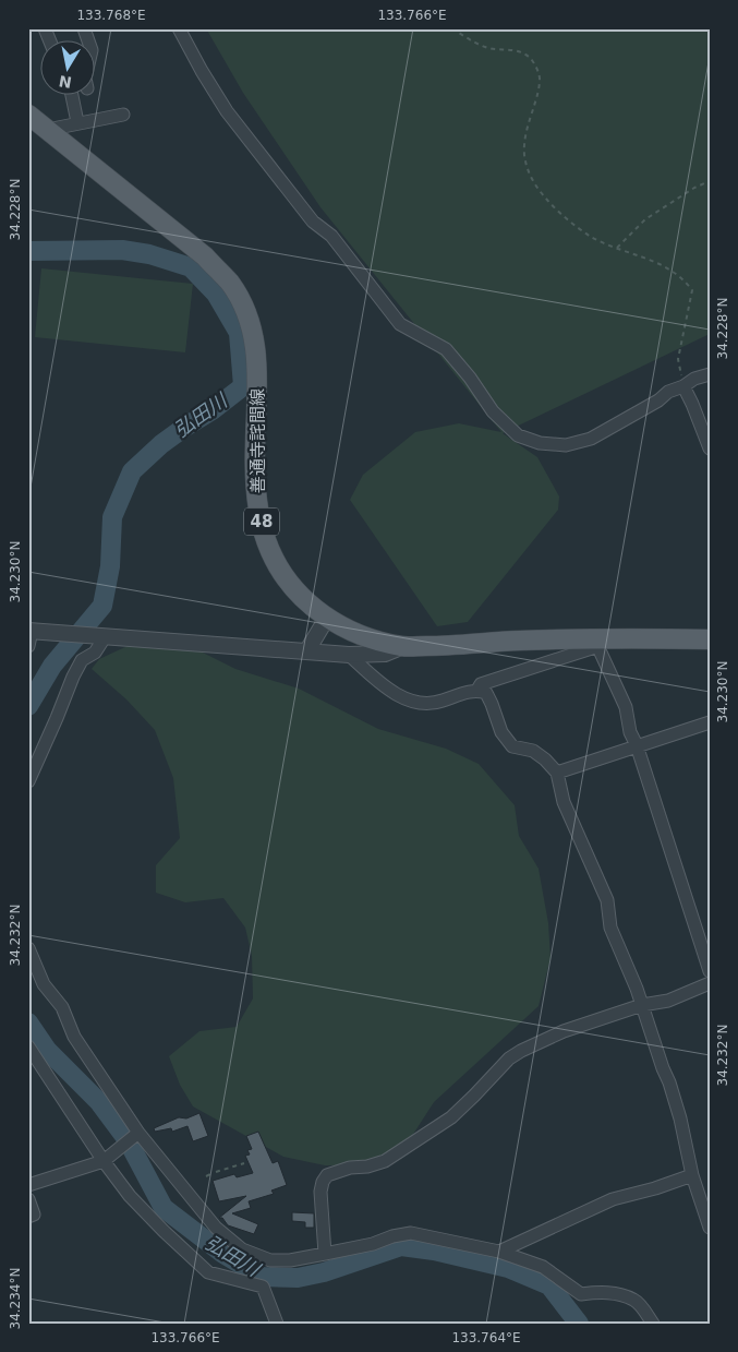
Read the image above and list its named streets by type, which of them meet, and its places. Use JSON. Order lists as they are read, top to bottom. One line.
{"streets":{"main road":["善通寺詫間線","48"]},"water":["弘田川"],"north":"bottom","coordinates":["133.768°E","133.766°E","34.228°N","34.230°N","34.232°N","34.234°N","133.764°E"]}
